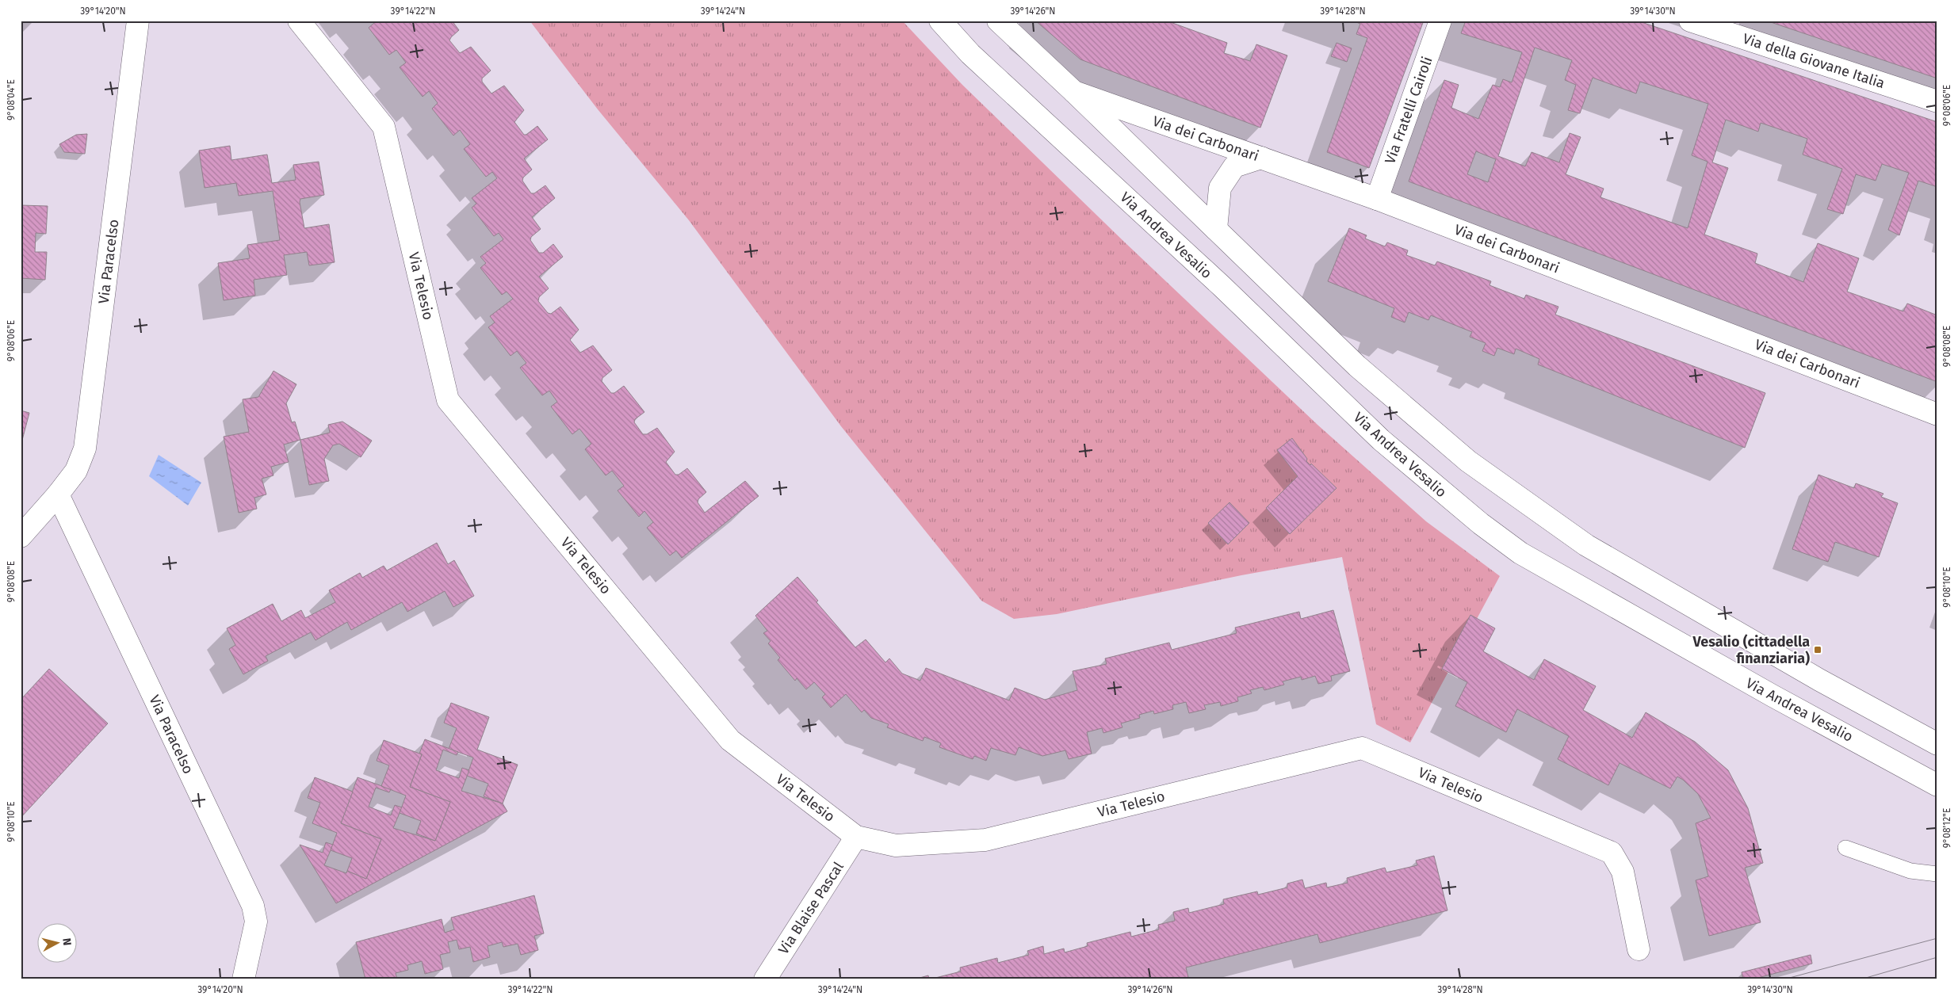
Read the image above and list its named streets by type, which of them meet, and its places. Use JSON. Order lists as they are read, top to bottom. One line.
{"streets":{"street":["Via della Giovane Italia","Via Fratelli Cairoli","Via dei Carbonari","Via Andrea Vesalio","Via Paracelso","Via Telesio","Via Blaise Pascal"]},"crossings":[["Via Fratelli Cairoli","Via dei Carbonari"],["Via Telesio","Via Blaise Pascal"]],"places":{"transit":["Vesalio (cittadella finanziaria)"]},"north":"right","coordinates":["39°14'20\"N","39°14'22\"N","39°14'24\"N","39°14'26\"N","39°14'28\"N","39°14'30\"N","9°08'04\"E","9°08'06\"E","9°08'08\"E","9°08'10\"E","9°08'12\"E"]}
